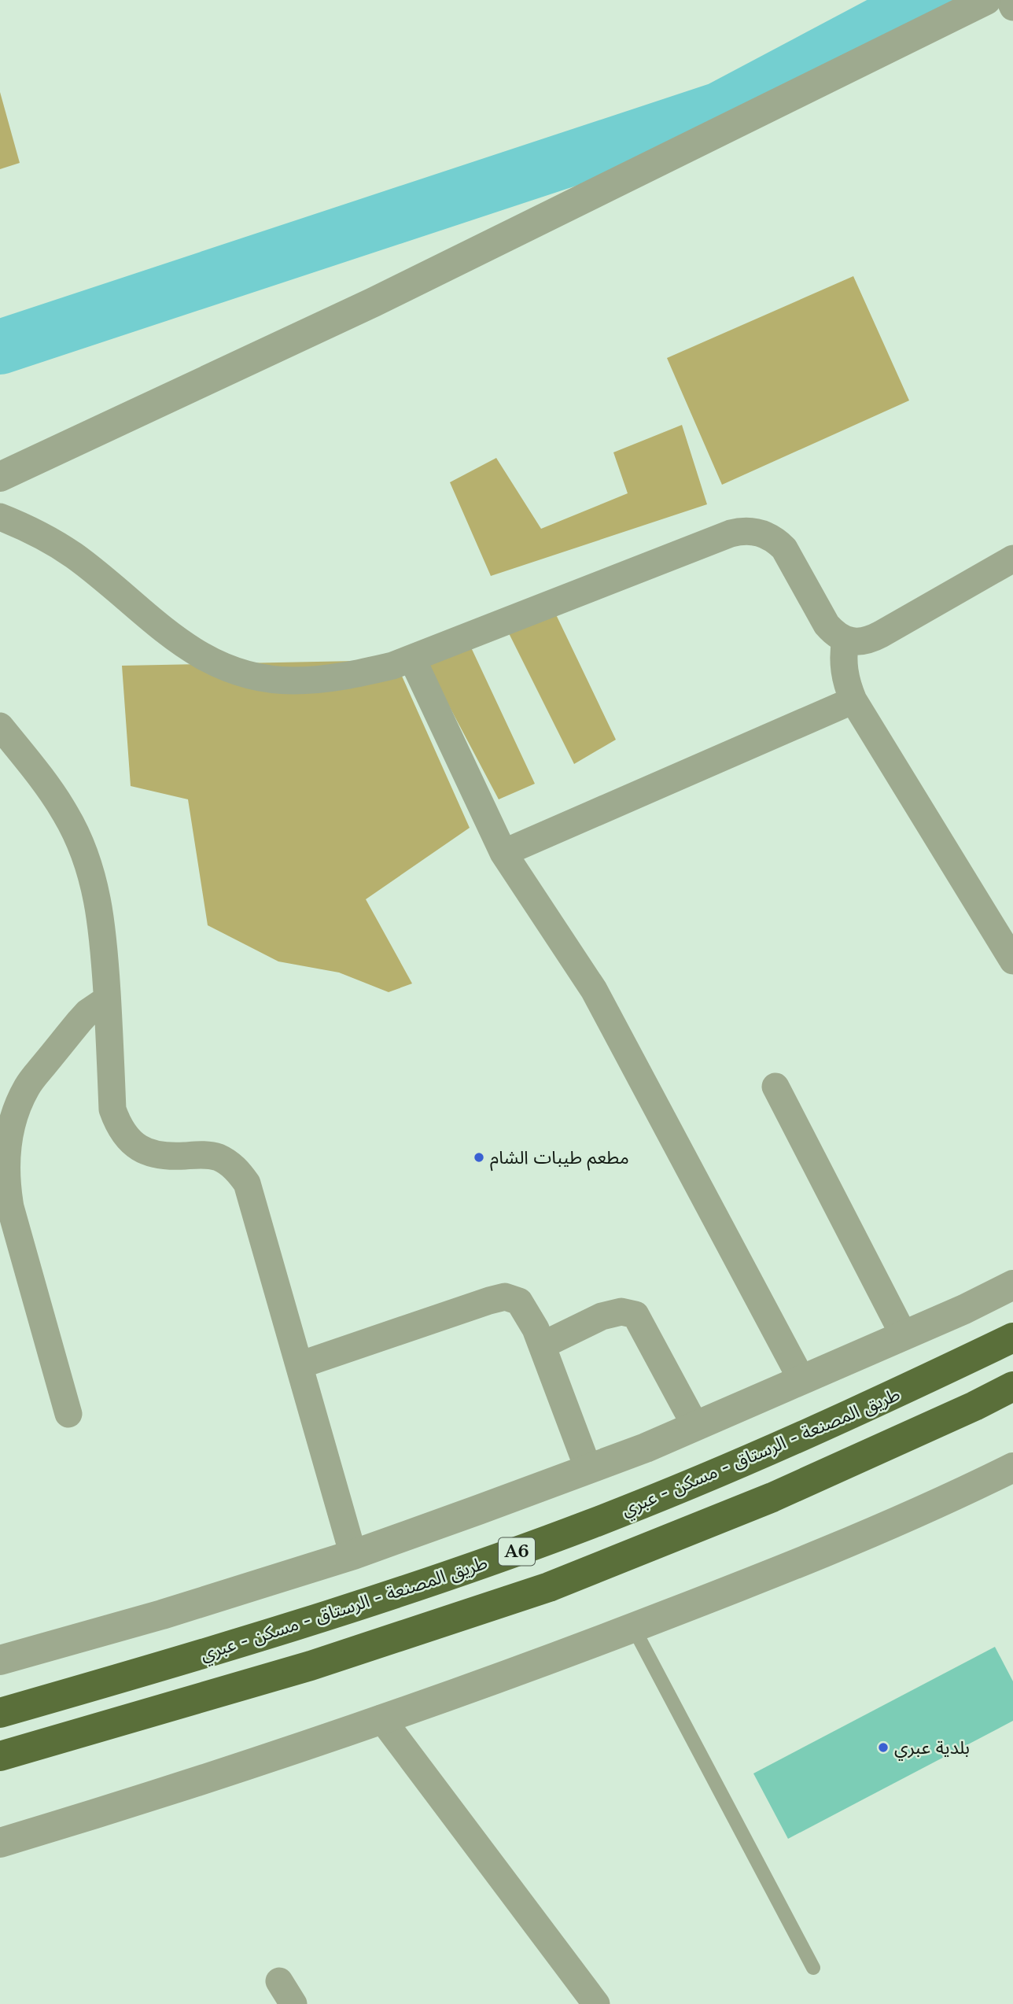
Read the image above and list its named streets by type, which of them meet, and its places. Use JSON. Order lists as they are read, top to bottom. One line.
{"streets":{"highway":["طريق المصنعة - الرستاق - مسكن - عبري","A6"]},"places":["مطعم طيبات الشام","بلدية عبري"]}
